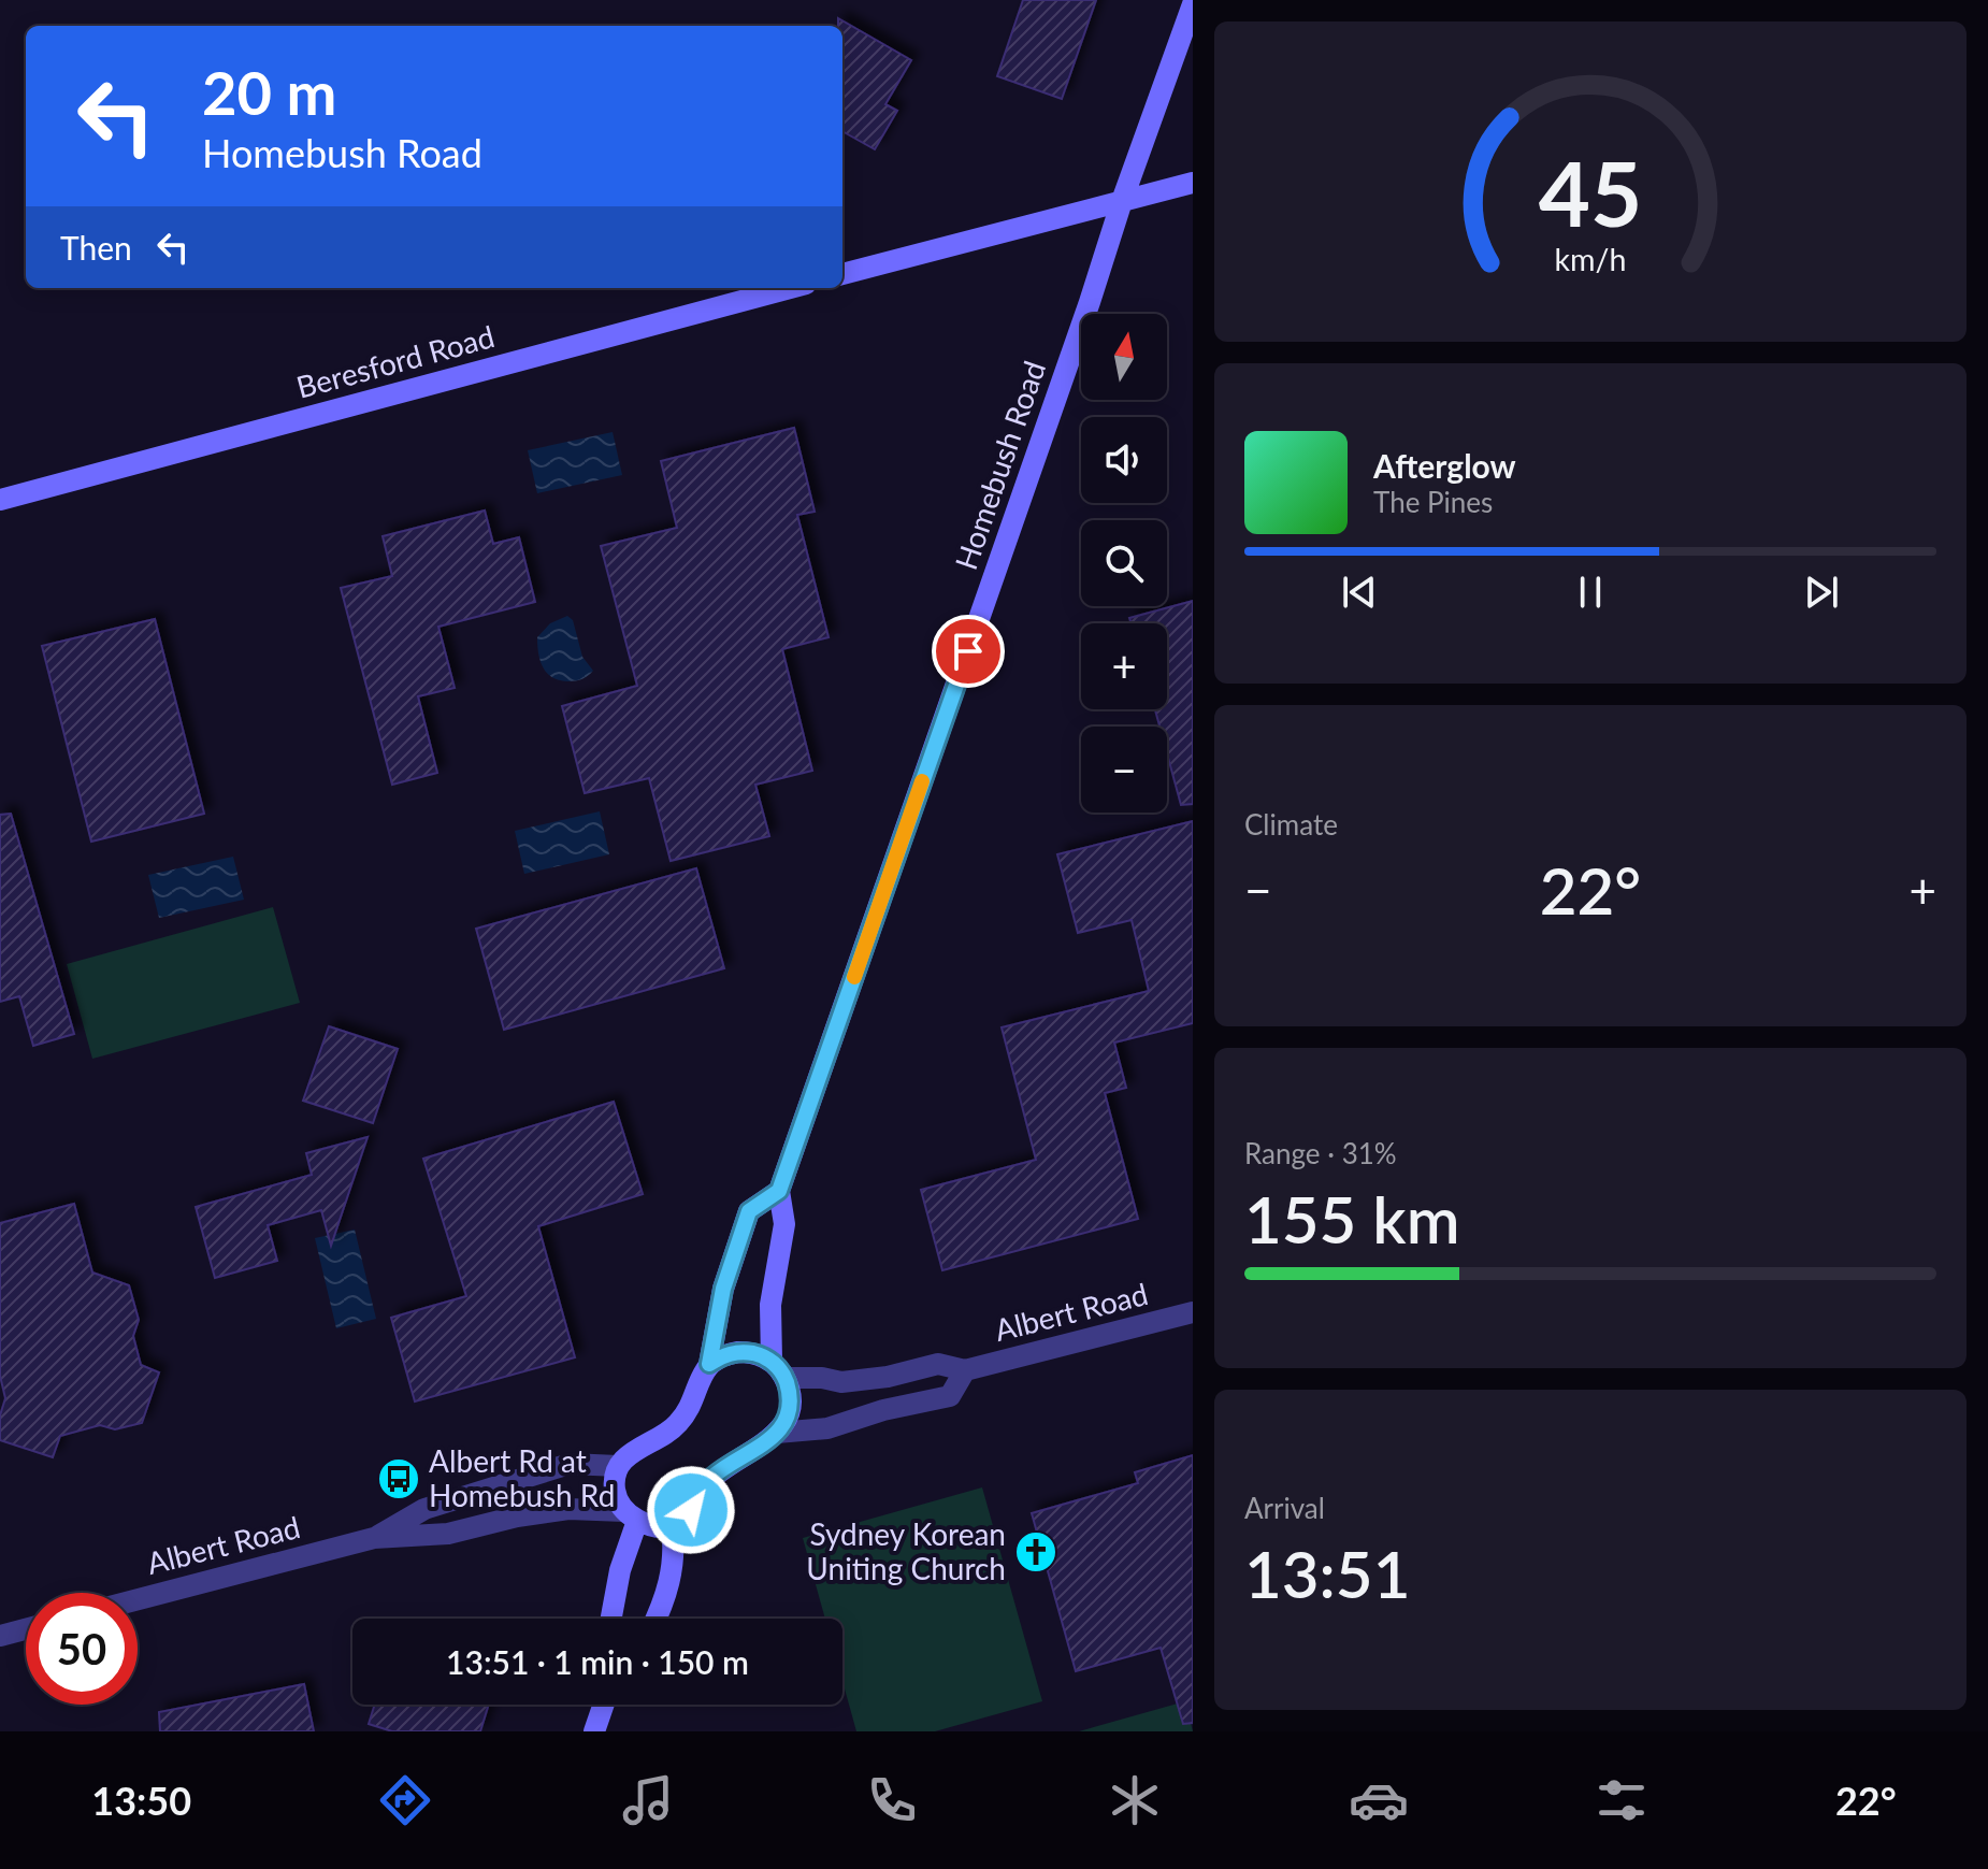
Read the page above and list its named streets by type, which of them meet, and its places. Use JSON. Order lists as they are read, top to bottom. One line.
{"streets":{"main road":["Beresford Road","Homebush Road"],"street":["Albert Road"]},"crossings":[["Homebush Road","Albert Road"]],"places":{"bus stop":["Albert Rd at Homebush Rd"],"church":["Sydney Korean Uniting Church"]},"north":"top","page":{"turn":["20 m","Homebush Road"],"then":"Then","map_buttons":["+","−"],"song":["Afterglow","The Pines"],"tile":["Climate",["Range · 31%","155 km"],["Arrival","13:51"]],"heat":["−","22°","+"],"limit":"50","trip":"13:51 · 1 min · 150 m","tabs":["13:50","22°"],"gauge":["45","km/h"]}}
